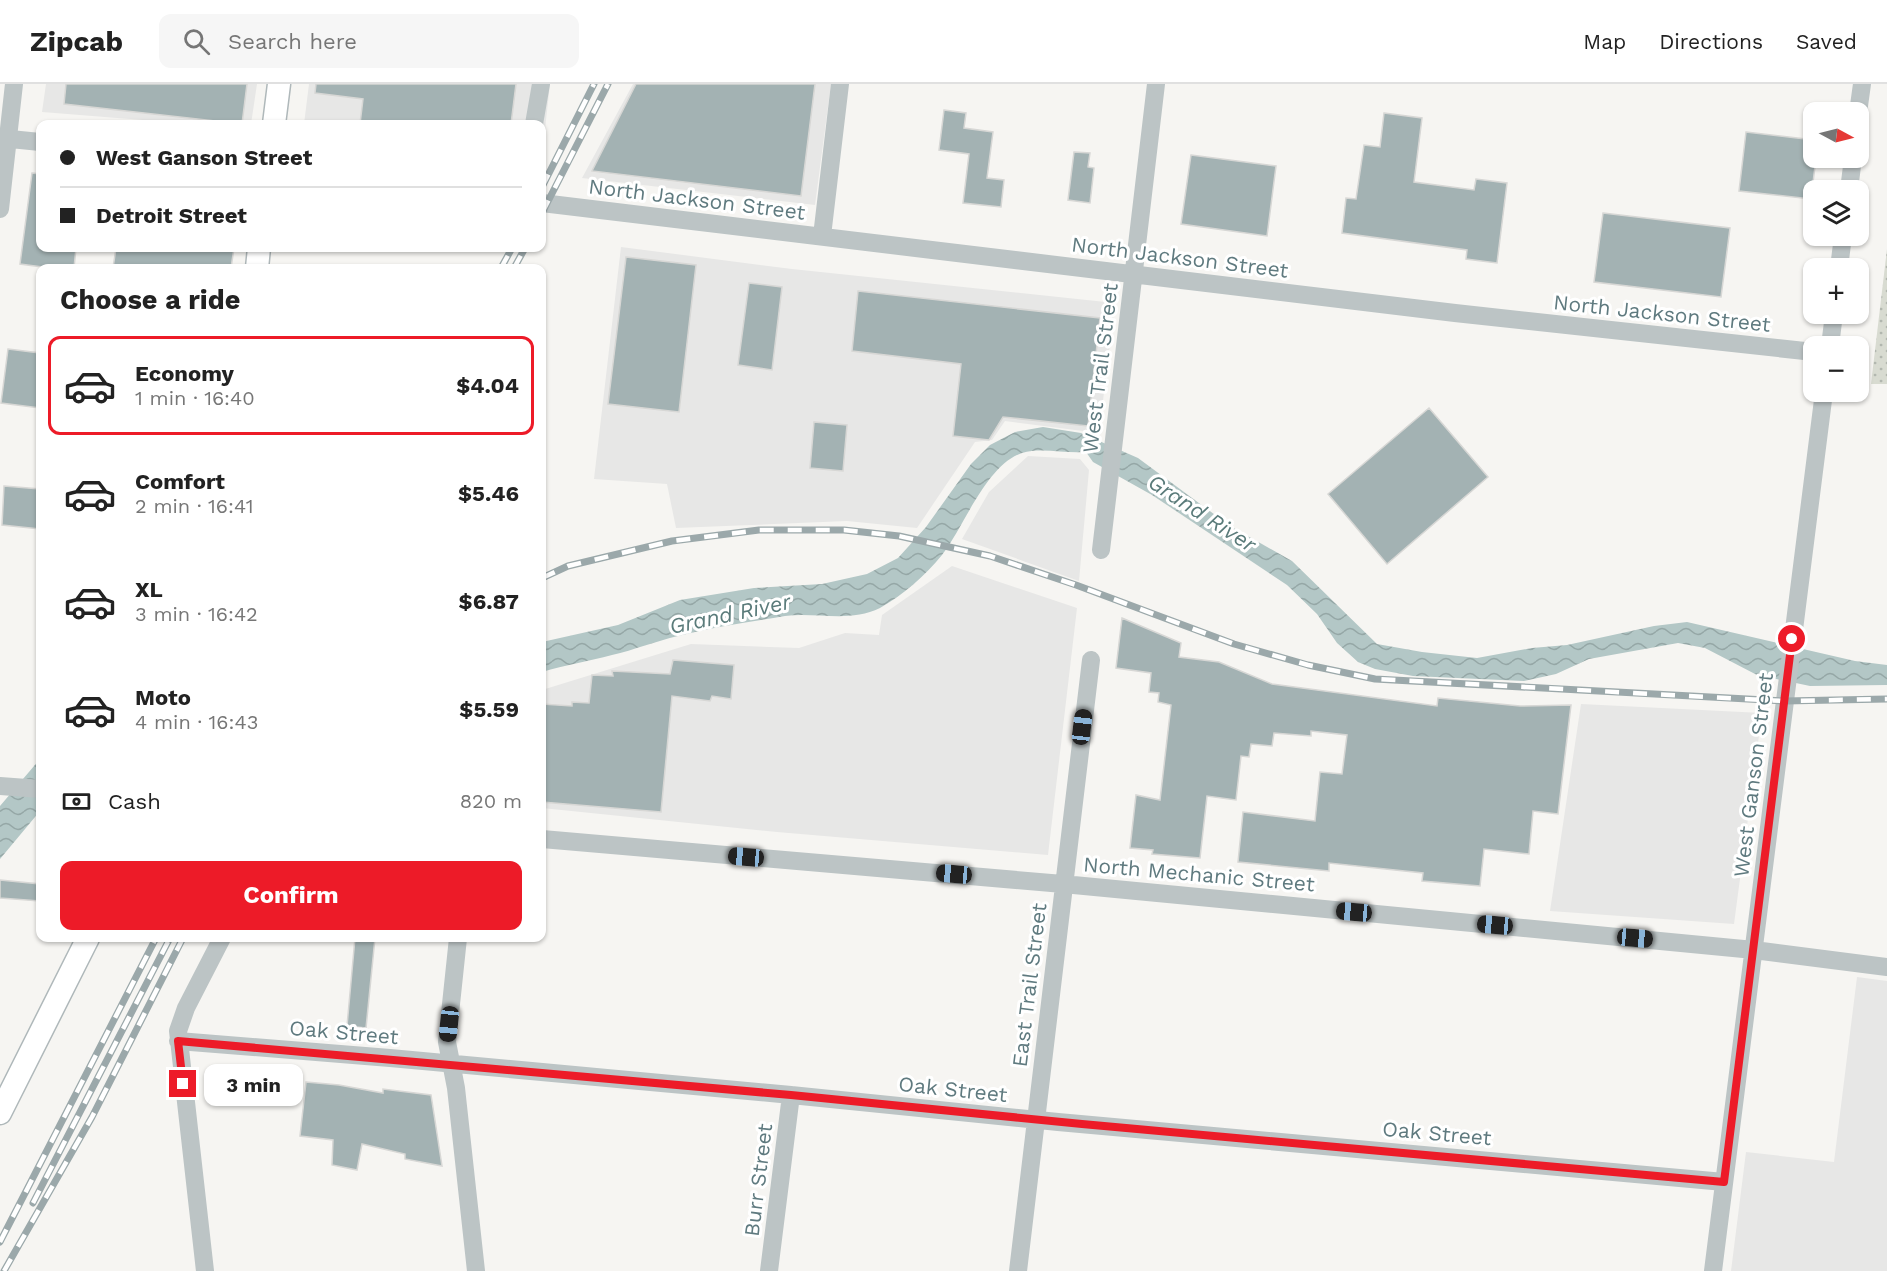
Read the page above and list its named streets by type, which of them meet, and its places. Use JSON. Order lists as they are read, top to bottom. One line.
{"streets":{"street":["North Jackson Street","West Trail Street","West Ganson Street","North Mechanic Street","East Trail Street","Oak Street","Burr Street"]},"crossings":[["North Jackson Street","West Trail Street"],["West Ganson Street","North Mechanic Street"],["West Ganson Street","Oak Street"],["North Mechanic Street","East Trail Street"],["East Trail Street","Oak Street"],["Oak Street","Burr Street"]],"water":["Grand River"],"north":"right","page":{"header":"Zipcab","search":"Search here","nav":["Map","Directions","Saved"],"map_buttons":["+","−"],"banner":["West Ganson Street","Detroit Street"],"heading":"Choose a ride","list":[{"name":"Economy","note":"1 min · 16:40","value":"$4.04"},{"name":"Comfort","note":"2 min · 16:41","value":"$5.46"},{"name":"XL","note":"3 min · 16:42","value":"$6.87"},{"name":"Moto","note":"4 min · 16:43","value":"$5.59"}],"pay":["Cash","820 m"],"buttons":"Confirm","bubble":"3 min"}}
